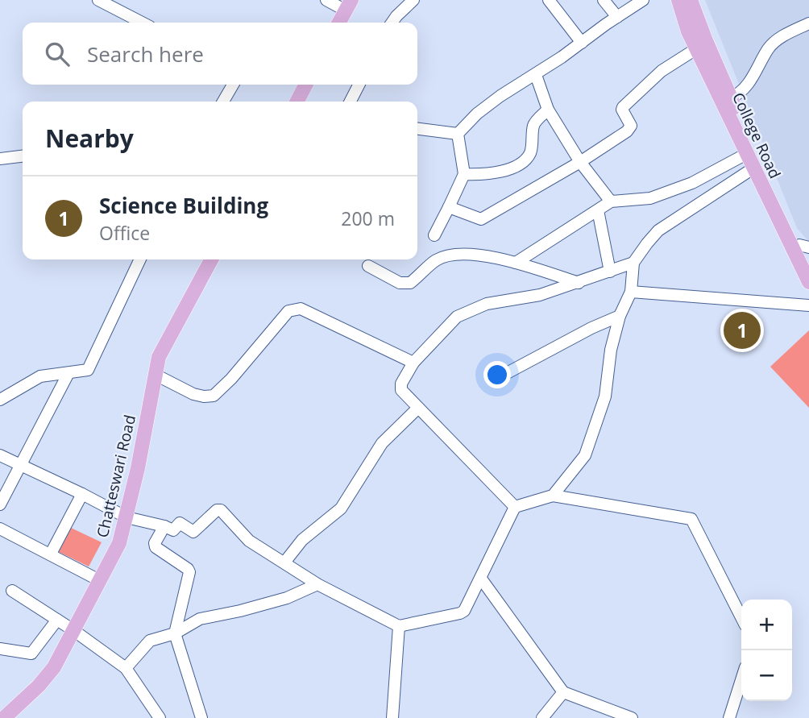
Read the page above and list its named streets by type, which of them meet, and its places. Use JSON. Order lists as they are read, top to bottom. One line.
{"streets":{"main road":["College Road","Chatteswari Road"]},"page":{"search":"Search here","heading":"Nearby","list":[{"mark":"1","name":"Science Building","note":"Office","value":"200 m"}],"pins":"1","map_buttons":["+","−"]}}
